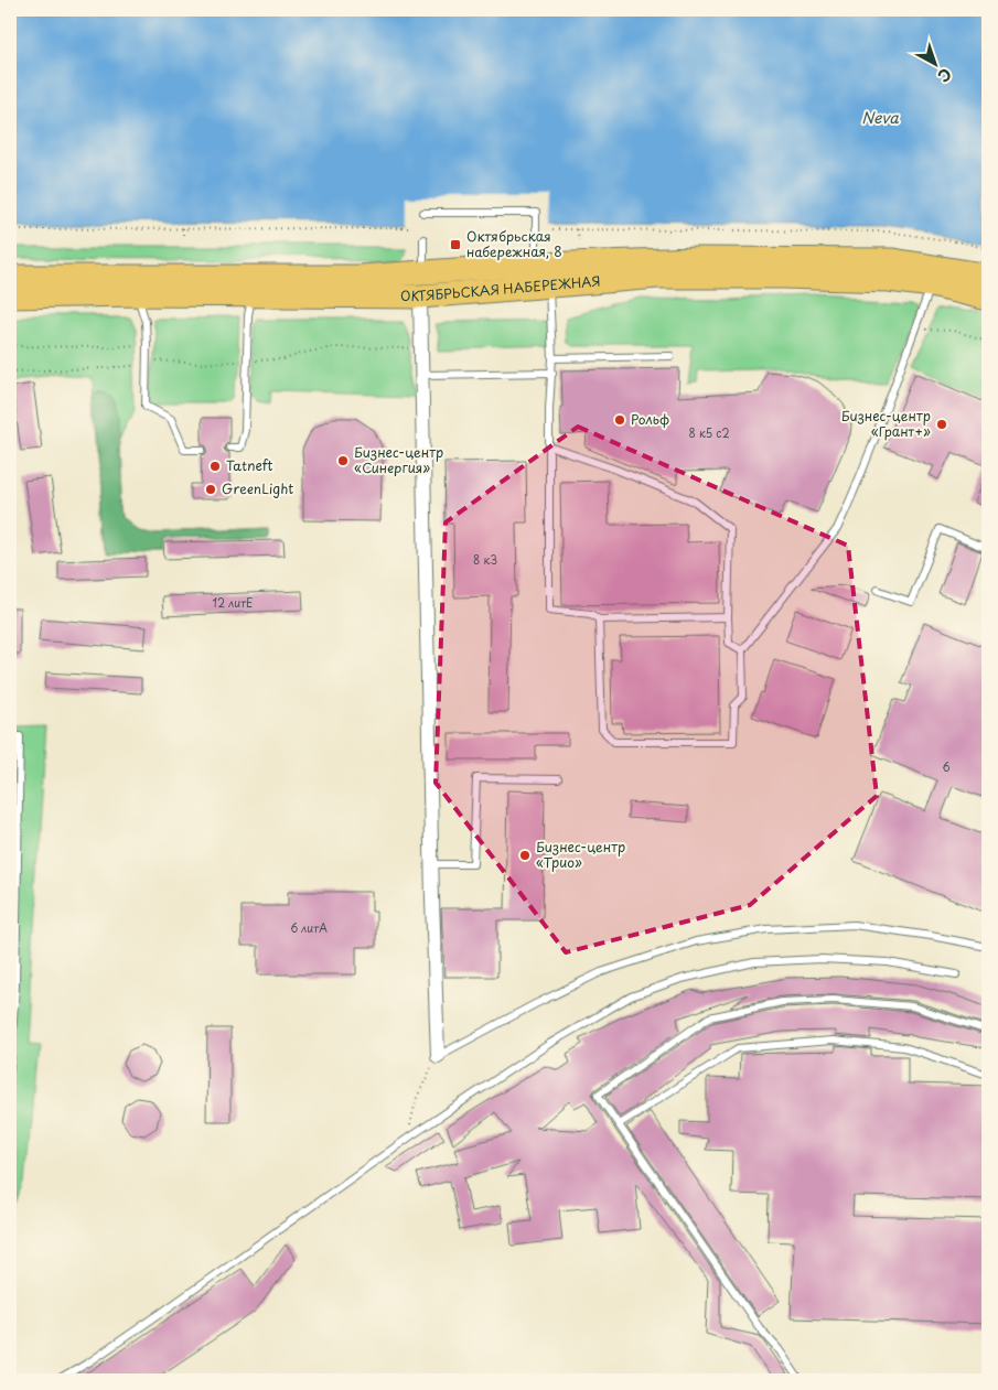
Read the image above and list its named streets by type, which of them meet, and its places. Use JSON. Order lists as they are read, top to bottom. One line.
{"streets":{"main road":["ОКТЯБРЬСКАЯ НАБЕРЕЖНАЯ"]},"water":["Neva"],"places":{"transit":["Октябрьская набережная, 8"],"other":["Рольф","Бизнес-центр «Грант+»","Бизнес-центр «Синергия»","Tatneft","GreenLight","Бизнес-центр «Трио»"]},"house_numbers":["8 к5 с2","8 к3","12 литЕ","6","6 литА"],"north":"bottom right"}
